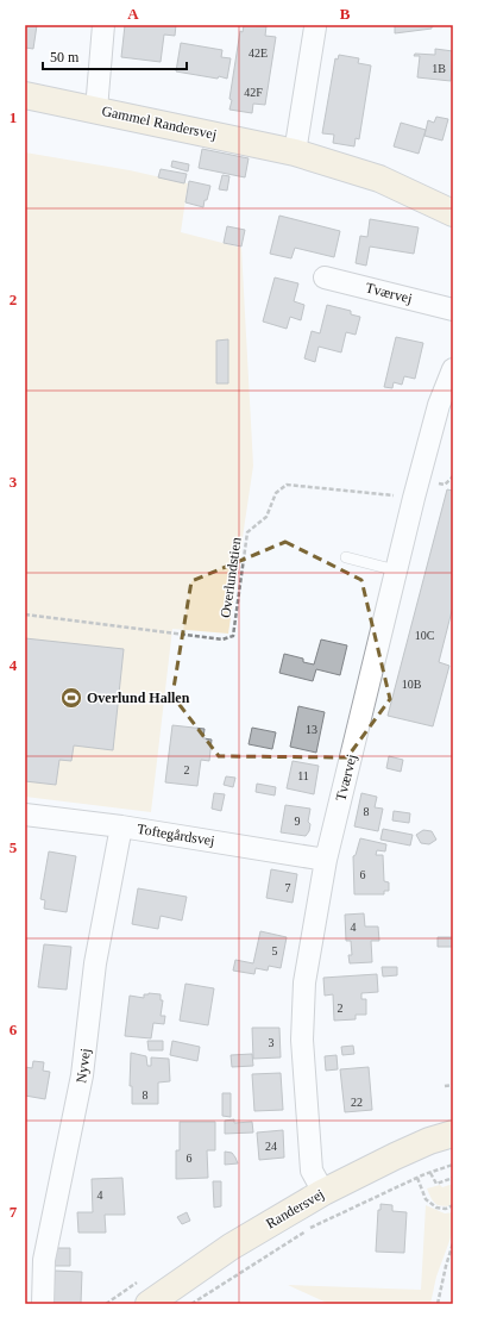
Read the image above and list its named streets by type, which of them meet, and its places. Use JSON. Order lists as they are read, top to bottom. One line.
{"streets":{"street":["Gammel Randersvej","Tværvej","Toftegårdsvej","Nyvej","Randersvej"],"path":["Overlundstien"]},"crossings":[["Tværvej","Overlundstien"],["Tværvej","Toftegårdsvej"],["Tværvej","Randersvej"],["Toftegårdsvej","Nyvej"]],"places":{"sports":["Overlund Hallen"]},"house_numbers":["42E","1B","42F","10C","10B","13","2","11","8","9","6","7","4","5","2","3","8","22","24","6","4"],"scale_bar":"50 m","grid":{"columns":["A","B"],"rows":["1","2","3","4","5","6","7"]}}
